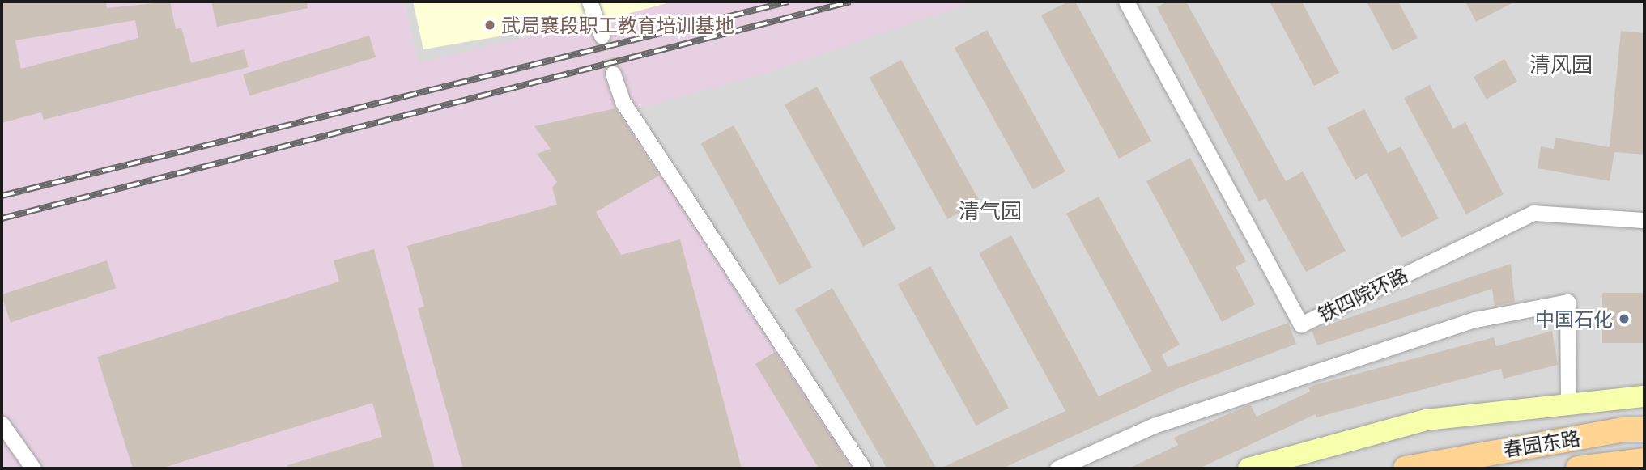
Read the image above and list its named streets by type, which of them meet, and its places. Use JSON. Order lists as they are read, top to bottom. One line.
{"streets":{"main road":["春园东路"],"street":["铁四院环路"]},"districts":["清风园","清气园"],"places":["武局襄段职工教育培训基地","中国石化"]}
